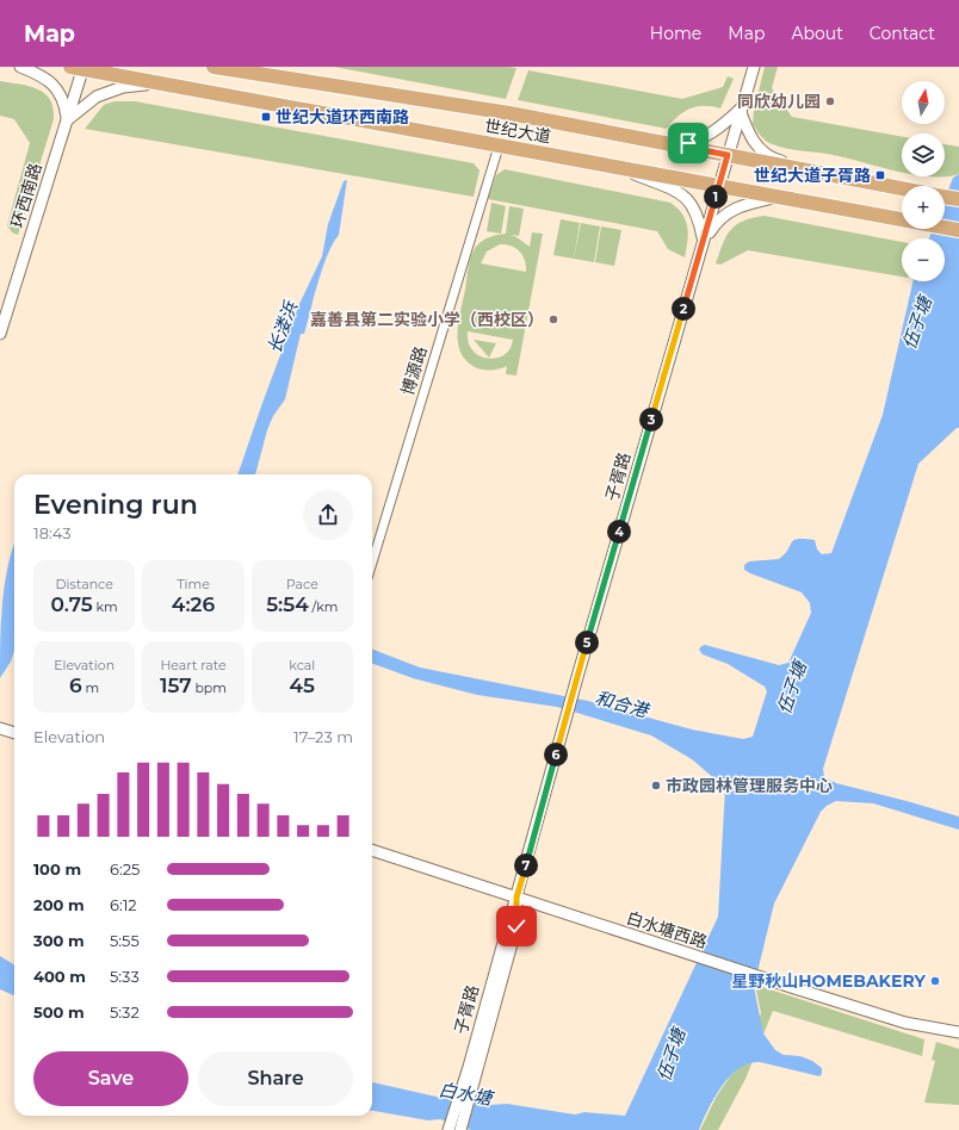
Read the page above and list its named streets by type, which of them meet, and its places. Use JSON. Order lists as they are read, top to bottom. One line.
{"streets":{"main road":["世纪大道"],"street":["环西南路","博源路","子胥路","白水塘西路"]},"crossings":[["世纪大道","环西南路"],["世纪大道","博源路"],["世纪大道","子胥路"],["子胥路","白水塘西路"]],"water":["伍子塘","长溇浜","和合港","白水塘"],"places":{"other":["同欣幼儿园","嘉善县第二实验小学（西校区）","市政园林管理服务中心","星野秋山HOMEBAKERY"],"transit":["世纪大道环西南路","世纪大道子胥路"]},"north":"top","page":{"header":"Map","nav":["Home","Map","About","Contact"],"map_buttons":["+","−"],"pins":["1","2","3","4","5","6","7"],"heading":["Evening run","18:43"],"stats":[["Distance","0.75 km"],["Time","4:26"],["Pace","5:54 /km"],["Elevation","6 m"],["Heart rate","157 bpm"],["kcal","45"]],"chart":["Elevation","17–23 m"],"list":[{"name":"100 m","note":"6:25"},{"name":"200 m","note":"6:12"},{"name":"300 m","note":"5:55"},{"name":"400 m","note":"5:33"},{"name":"500 m","note":"5:32"}],"buttons":["Save","Share"]}}
